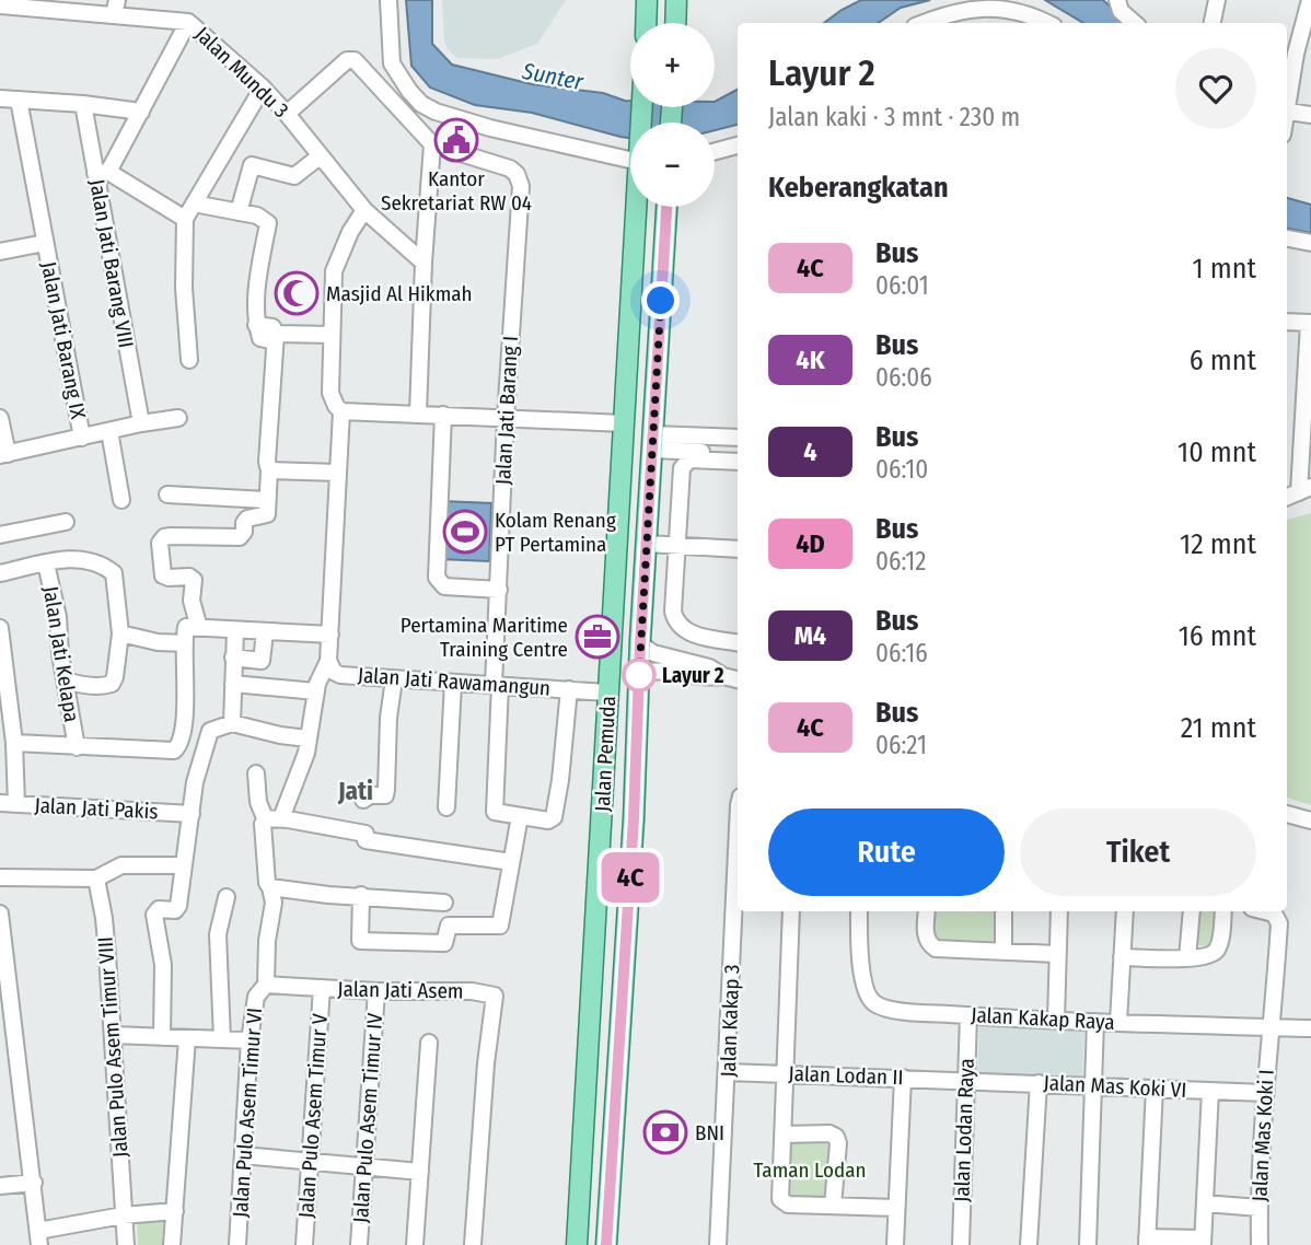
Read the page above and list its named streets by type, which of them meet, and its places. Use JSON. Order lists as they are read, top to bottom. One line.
{"streets":{"main road":["Jalan Pemuda"],"street":["Jalan Mundu 3","Jalan Jati Barang VIII","Jalan Jati Barang IX","Jalan Jati Barang I","Jalan Jati Kelapa","Jalan Jati Rawamangun","Jalan Jati Pakis","Jalan Jati Asem","Jalan Kakap Raya","Jalan Kakap 3","Jalan Pulo Asem Timur VIII","Jalan Lodan II","Jalan Mas Koki VI","Jalan Pulo Asem Timur VI","Jalan Pulo Asem Timur V","Jalan Pulo Asem Timur IV","Jalan Lodan Raya","Jalan Mas Koki I"]},"crossings":[["Jalan Jati Barang I","Jalan Jati Rawamangun"],["Jalan Jati Rawamangun","Jalan Pemuda"],["Jalan Jati Asem","Jalan Pulo Asem Timur VI"],["Jalan Jati Asem","Jalan Pulo Asem Timur V"],["Jalan Jati Asem","Jalan Pulo Asem Timur IV"],["Jalan Kakap Raya","Jalan Lodan Raya"],["Jalan Kakap Raya","Jalan Mas Koki I"],["Jalan Kakap 3","Jalan Lodan II"],["Jalan Lodan II","Jalan Mas Koki VI"],["Jalan Lodan II","Jalan Lodan Raya"],["Jalan Mas Koki VI","Jalan Lodan Raya"],["Jalan Mas Koki VI","Jalan Mas Koki I"]],"districts":["Jati"],"water":["Sunter"],"parks":["Taman Lodan"],"places":{"public building":["Kantor Sekretariat RW 04"],"mosque":["Masjid Al Hikmah"],"sports":["Kolam Renang PT Pertamina"],"office":["Pertamina Maritime Training Centre"],"other":["Layur 2"],"bank":["BNI"]},"lines":["bus line 4C"],"page":{"on_map":"4C","map_buttons":["+","−"],"heading":[["Layur 2","Jalan kaki · 3 mnt · 230 m"],"Keberangkatan"],"list":[{"mark":"4C","name":"Bus","note":"06:01","value":"1 mnt"},{"mark":"4K","name":"Bus","note":"06:06","value":"6 mnt"},{"mark":"4","name":"Bus","note":"06:10","value":"10 mnt"},{"mark":"4D","name":"Bus","note":"06:12","value":"12 mnt"},{"mark":"M4","name":"Bus","note":"06:16","value":"16 mnt"},{"mark":"4C","name":"Bus","note":"06:21","value":"21 mnt"}],"buttons":["Rute","Tiket"]}}
